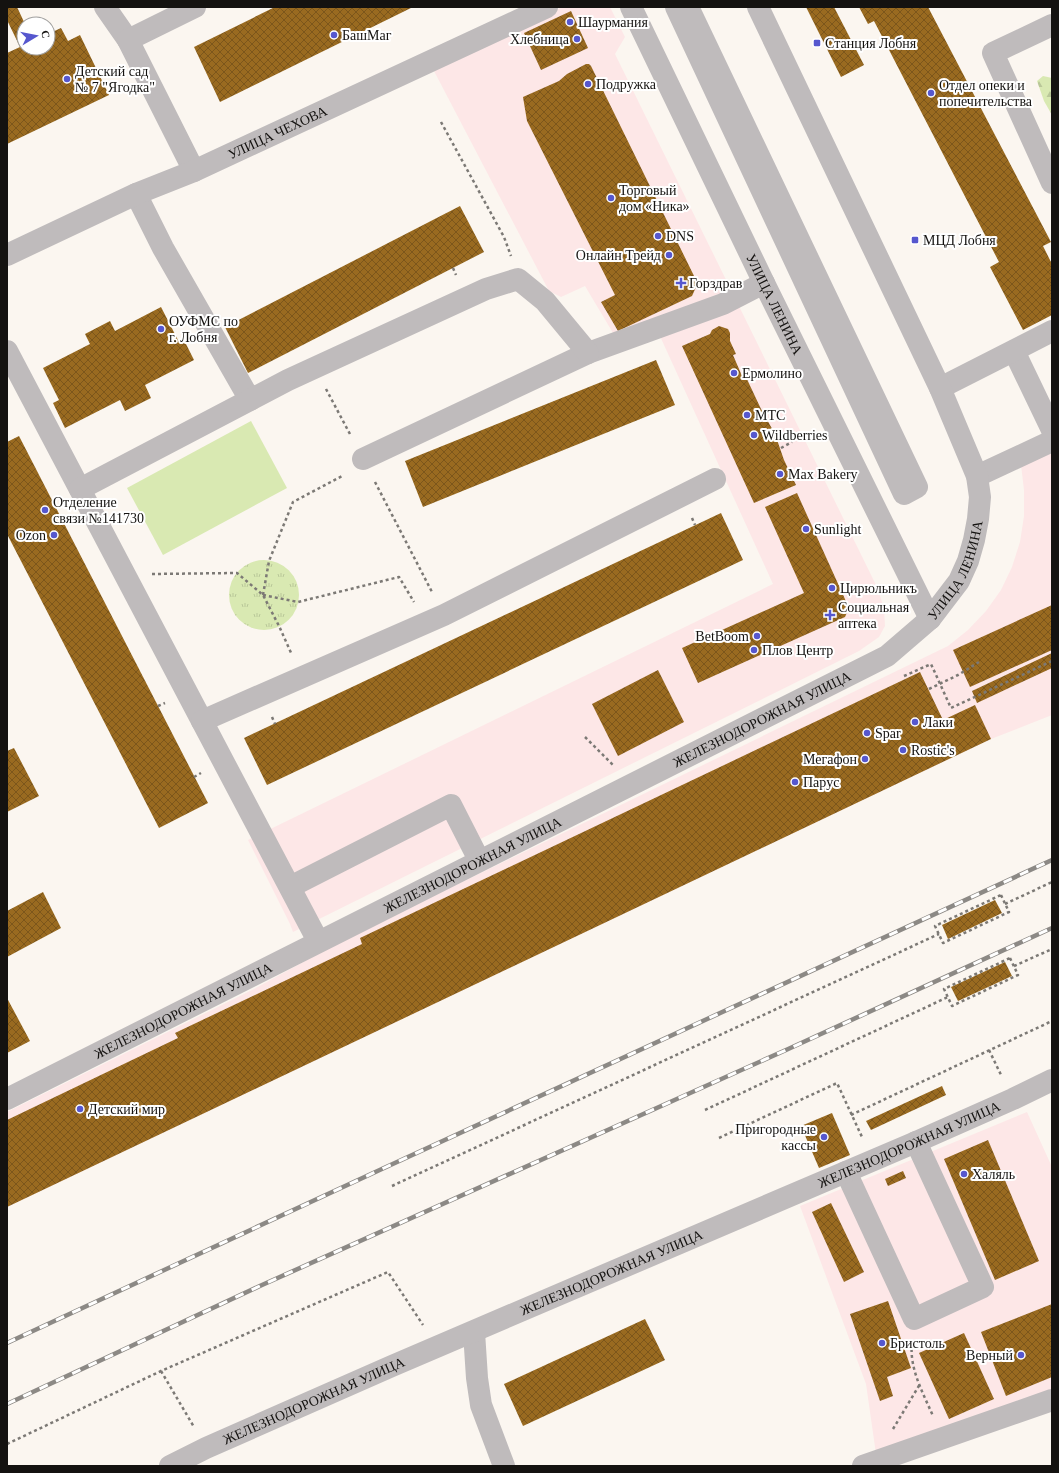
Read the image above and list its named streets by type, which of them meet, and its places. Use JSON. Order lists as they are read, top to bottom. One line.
{"streets":{"street":["УЛИЦА ЧЕХОВА","УЛИЦА ЛЕНИНА","ЖЕЛЕЗНОДОРОЖНАЯ УЛИЦА"]},"crossings":[["УЛИЦА ЛЕНИНА","ЖЕЛЕЗНОДОРОЖНАЯ УЛИЦА"]],"places":{"other":["Шаурмания","БашМаг","Хлебница","Детский сад № 7 \"Ягодка\"","Подружка","Отдел опеки и попечительства","Торговый дом «Ника»","DNS","Онлайн Трейд","ОУФМС по г. Лобня","Ермолино","МТС","Wildberries","Max Bakery","Отделение связи №141730","Sunlight","Ozon","Цирюльникъ","BetBoom","Плов Центр","Лаки","Spar","Rostic's","Мегафон","Парус","Детский мир","Пригородные кассы","Халяль","Бристоль","Верный"],"transit":["Станция Лобня","МЦД Лобня"],"health":["Горздрав","Социальная аптека"]},"north":"right"}
